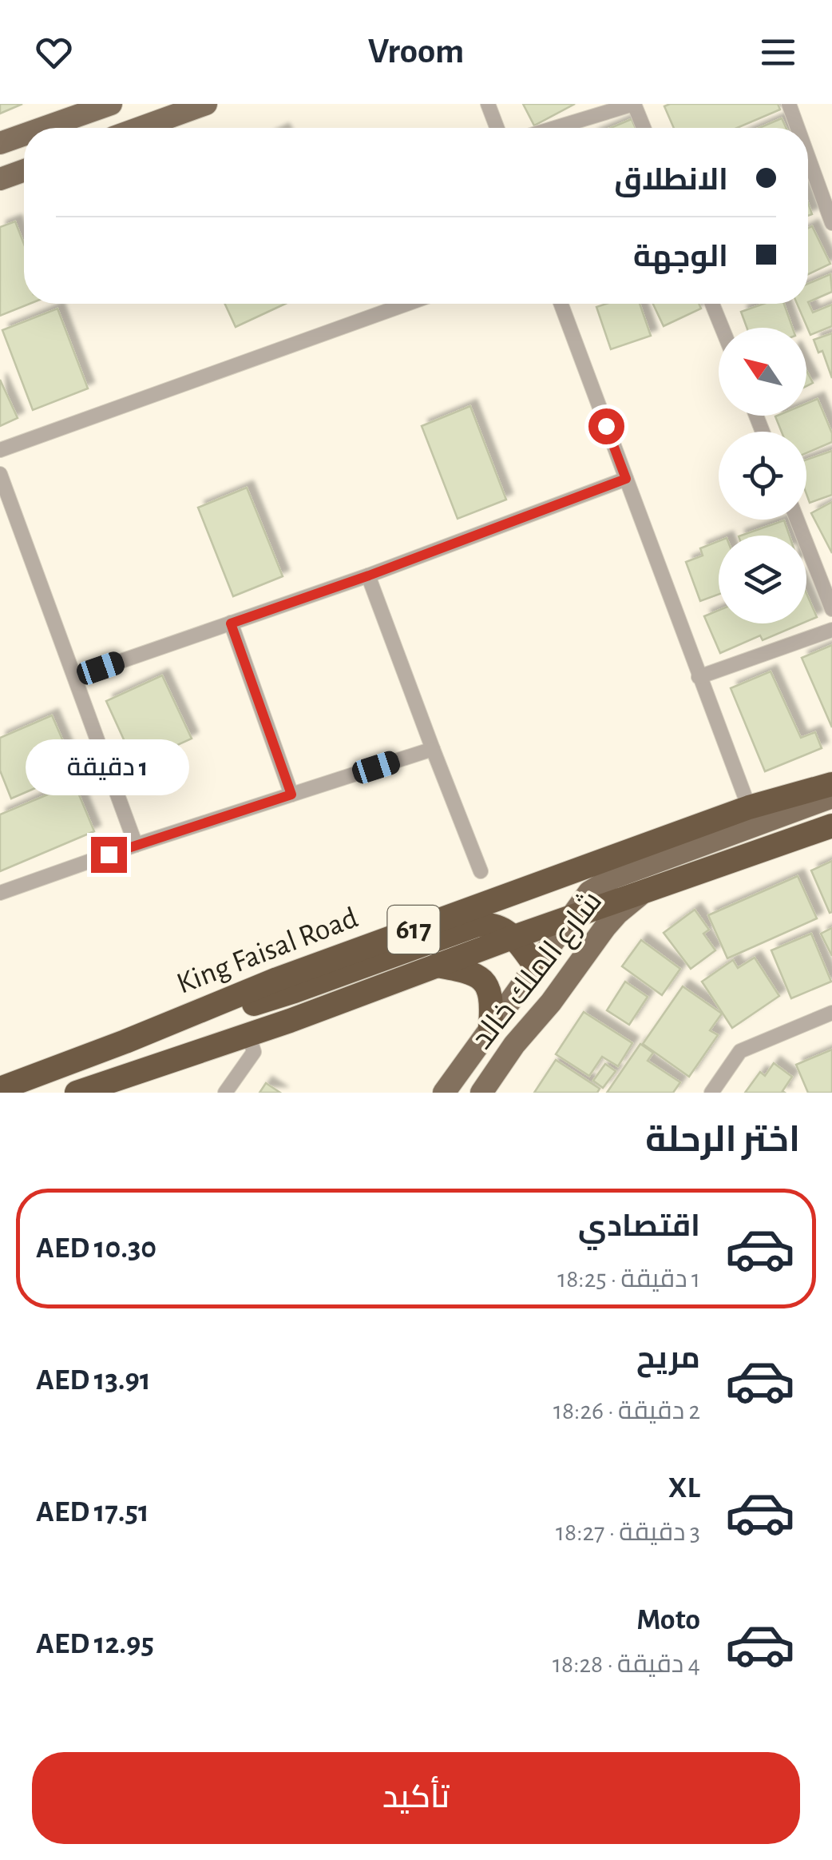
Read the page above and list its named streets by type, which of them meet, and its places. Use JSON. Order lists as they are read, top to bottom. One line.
{"streets":{"highway":["617","King Faisal Road"],"main road":["شارع الملك خالد"]},"crossings":[["617","شارع الملك خالد"]],"north":"top left","page":{"header":"Vroom","banner":["الانطلاق","الوجهة"],"bubble":"1 دقيقة","heading":"اختر الرحلة","list":[{"name":"اقتصادي","note":"1 دقيقة · 18:25","value":"AED 10.30"},{"name":"مريح","note":"2 دقيقة · 18:26","value":"AED 13.91"},{"name":"XL","note":"3 دقيقة · 18:27","value":"AED 17.51"},{"name":"Moto","note":"4 دقيقة · 18:28","value":"AED 12.95"}],"buttons":"تأكيد"}}
